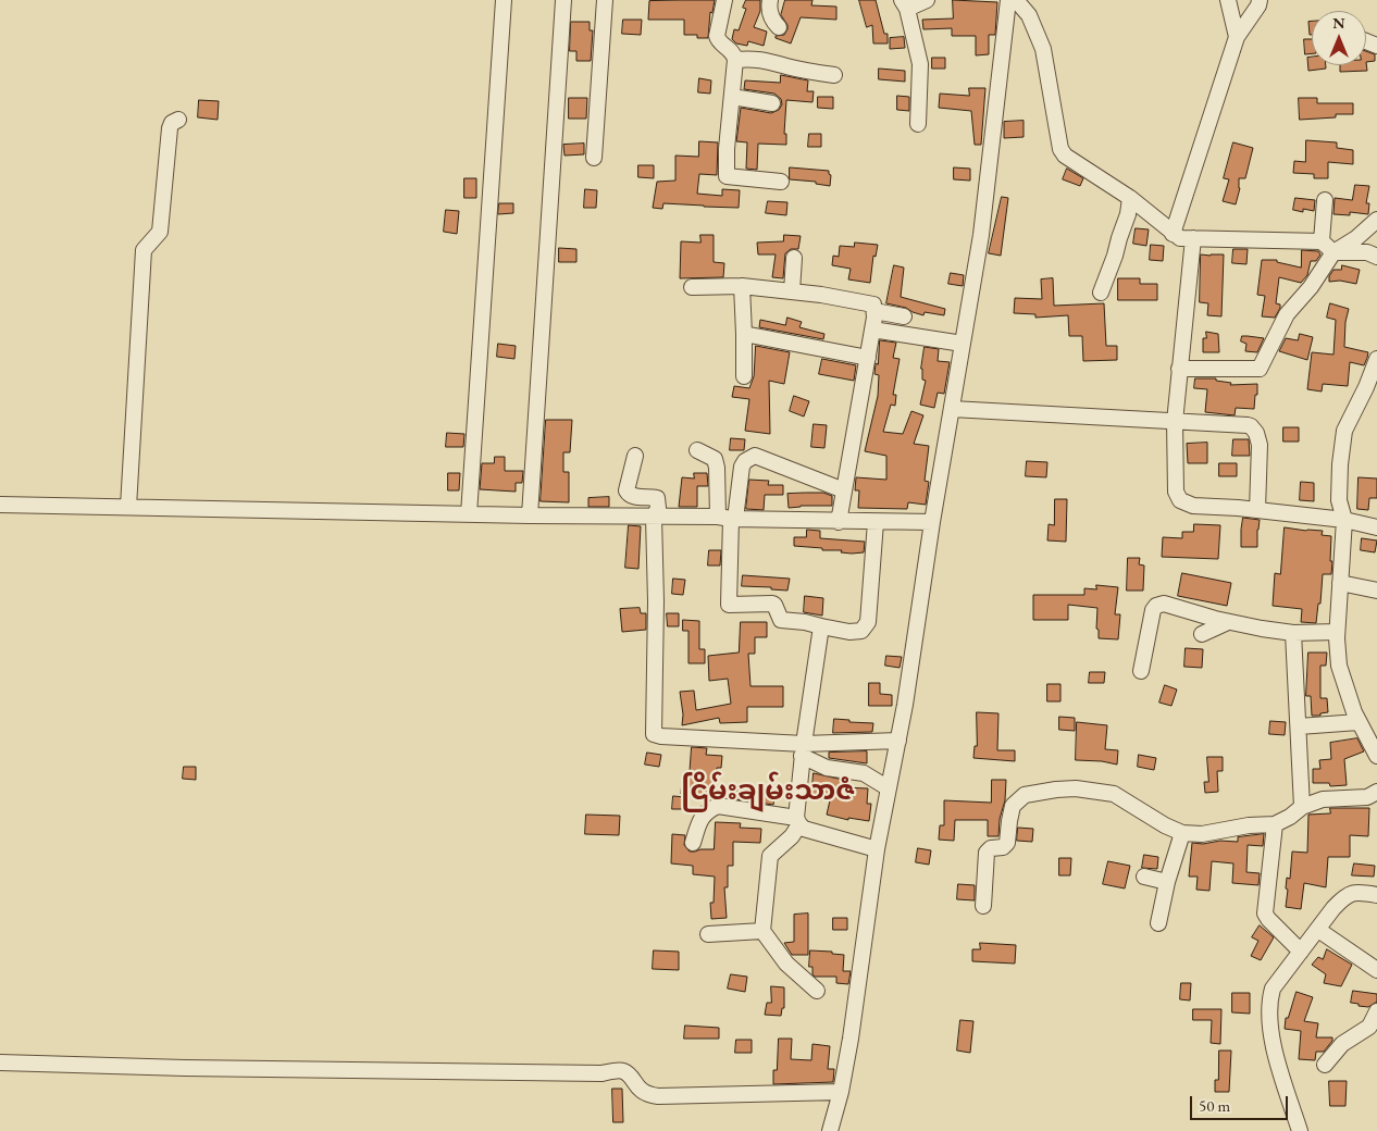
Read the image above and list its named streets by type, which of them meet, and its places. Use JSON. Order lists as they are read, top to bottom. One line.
{"districts":["ငြိမ်းချမ်းသာဇံ"],"scale_bar":"50 m","north":"top"}
